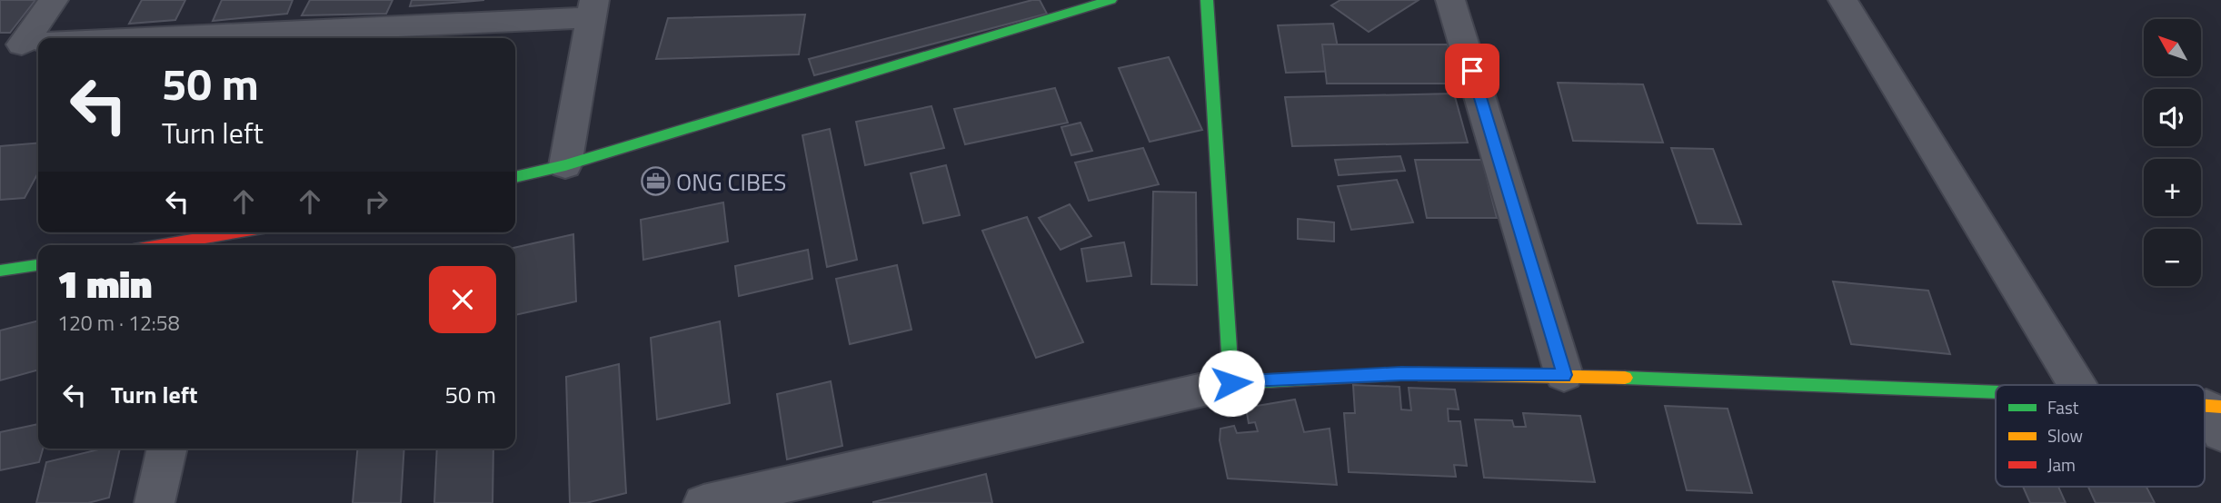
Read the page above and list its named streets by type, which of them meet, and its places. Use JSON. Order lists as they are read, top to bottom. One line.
{"places":{"office":["ONG CIBES"]},"legend":["Fast","Slow","Jam"],"north":"top left","page":{"map_buttons":["+","−"],"turn":["50 m","Turn left"],"heading":["1 min","120 m · 12:58"],"list":[{"name":"Turn left","value":"50 m"}]}}
